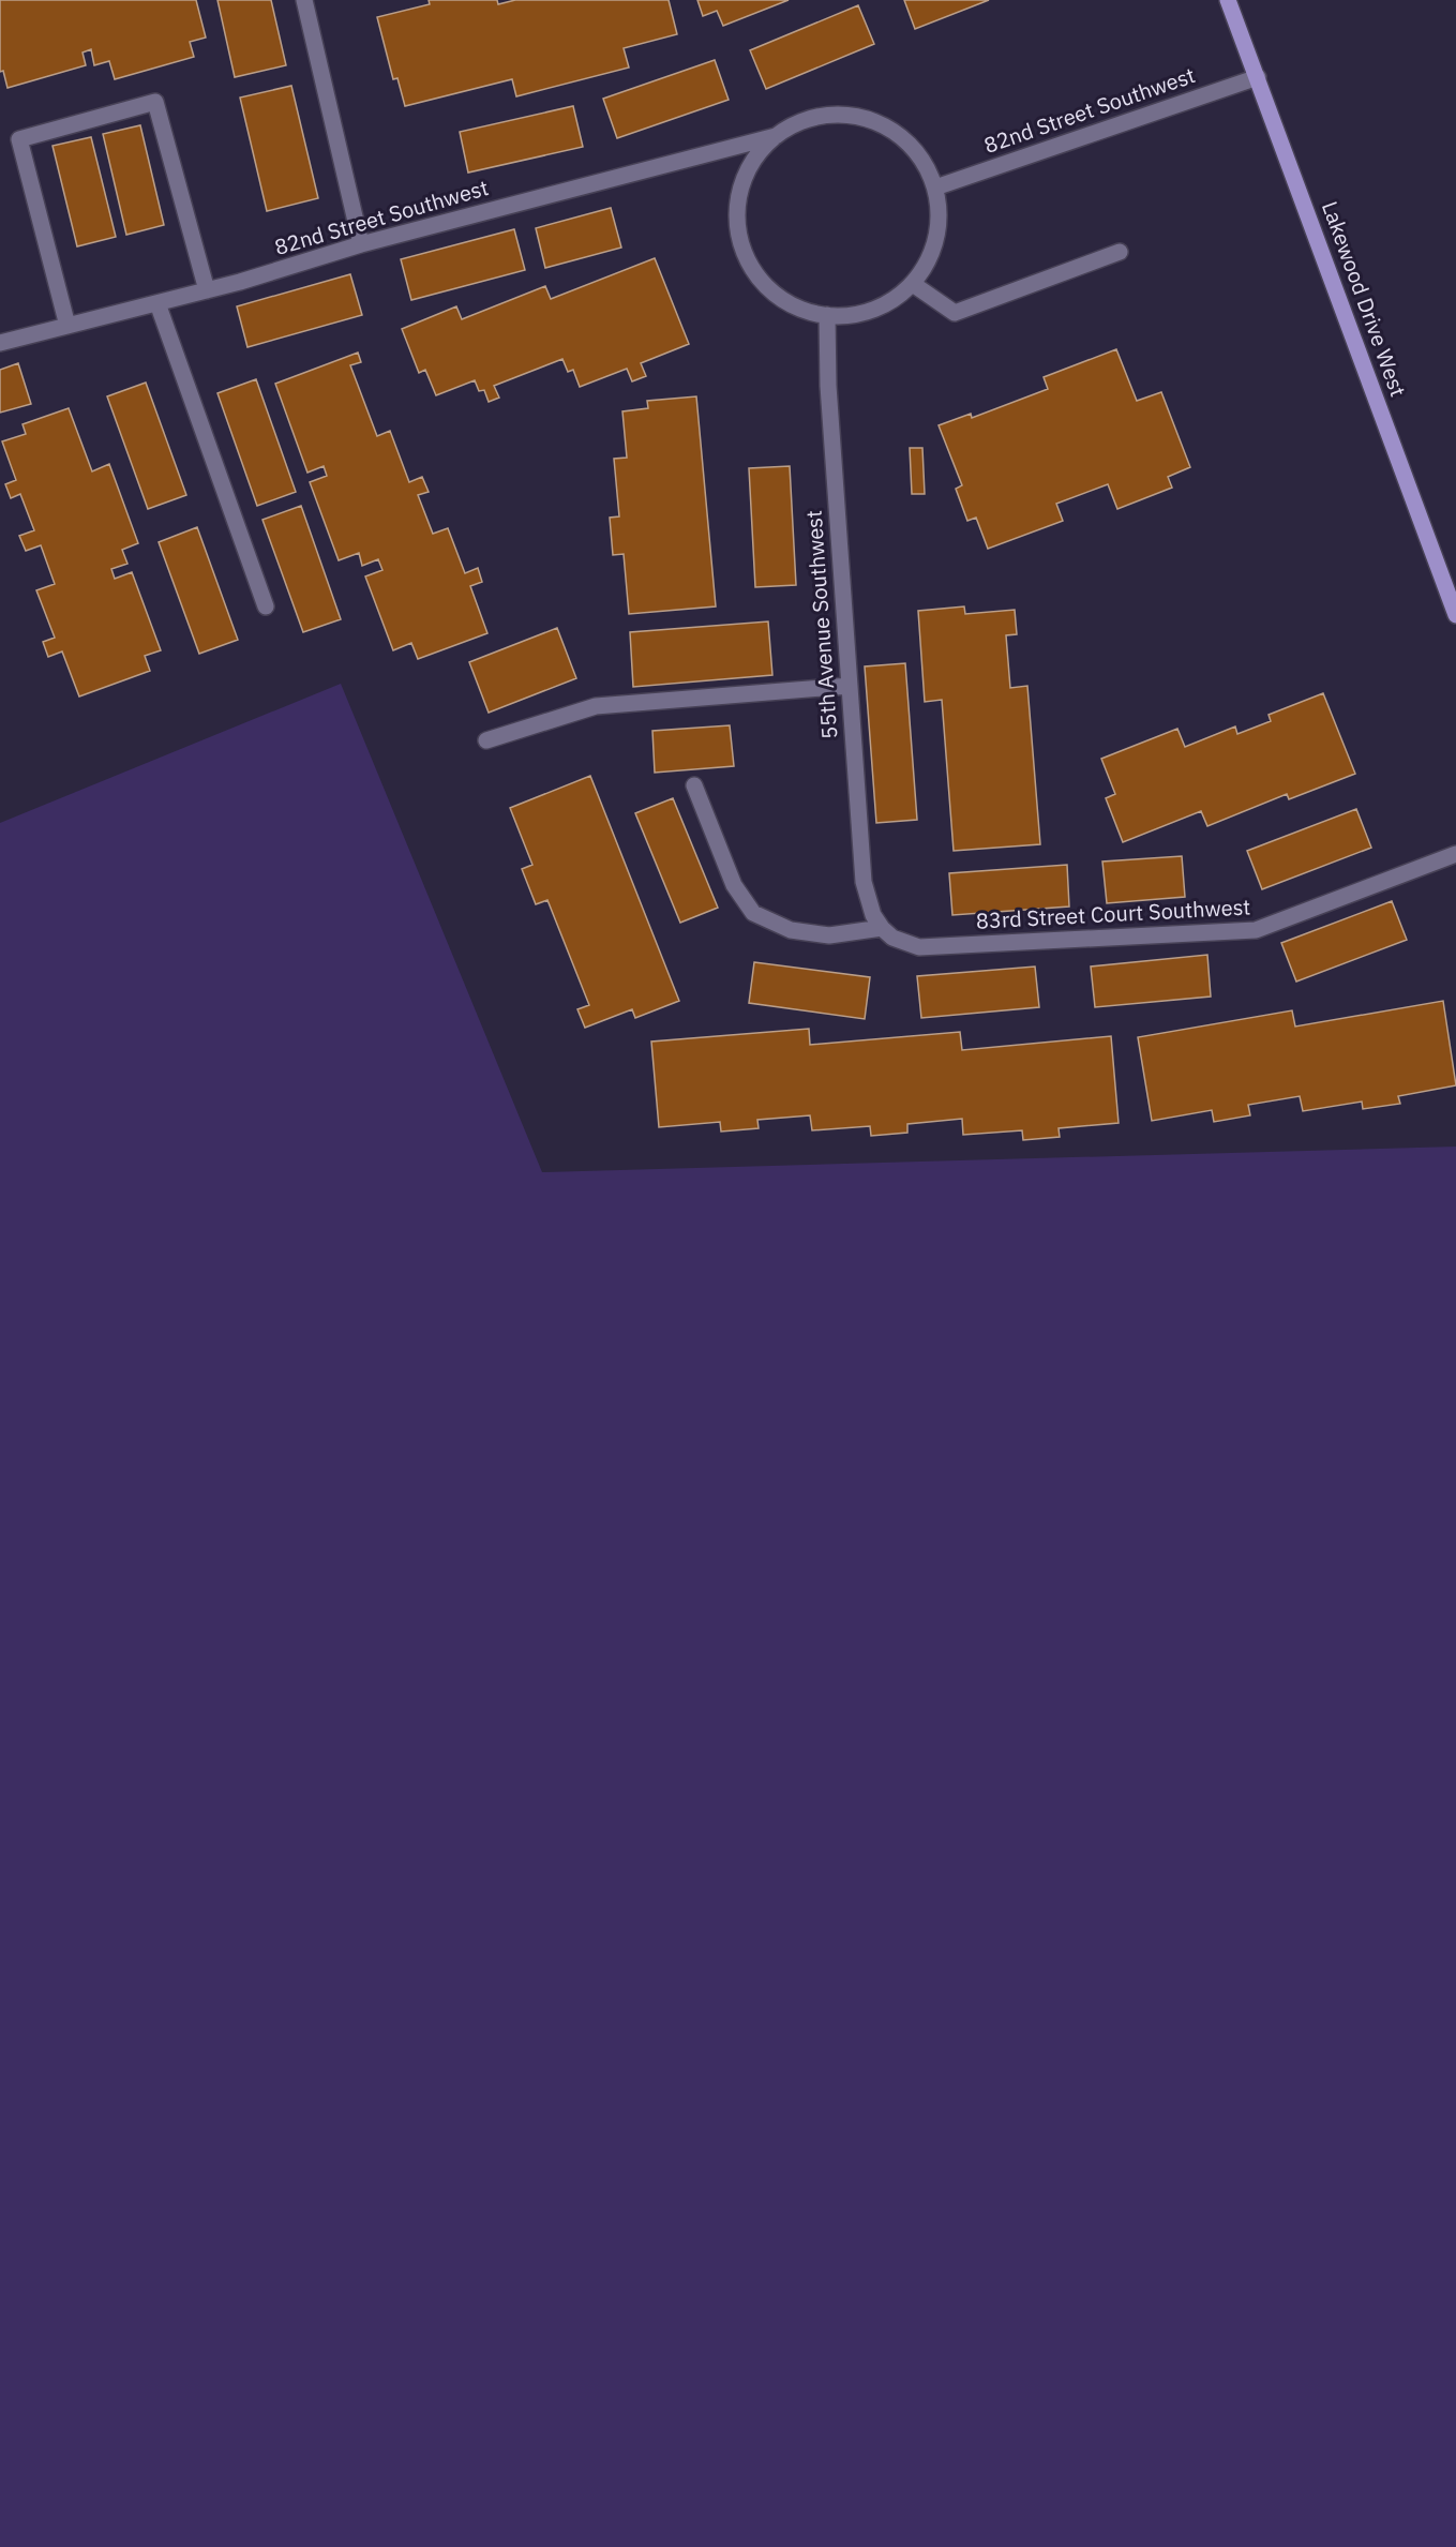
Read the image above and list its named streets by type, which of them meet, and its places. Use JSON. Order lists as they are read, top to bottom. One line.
{"streets":{"main road":["Lakewood Drive West"],"street":["82nd Street Southwest","55th Avenue Southwest","83rd Street Court Southwest"]},"crossings":[["82nd Street Southwest","Lakewood Drive West"],["82nd Street Southwest","55th Avenue Southwest"],["55th Avenue Southwest","83rd Street Court Southwest"]]}
